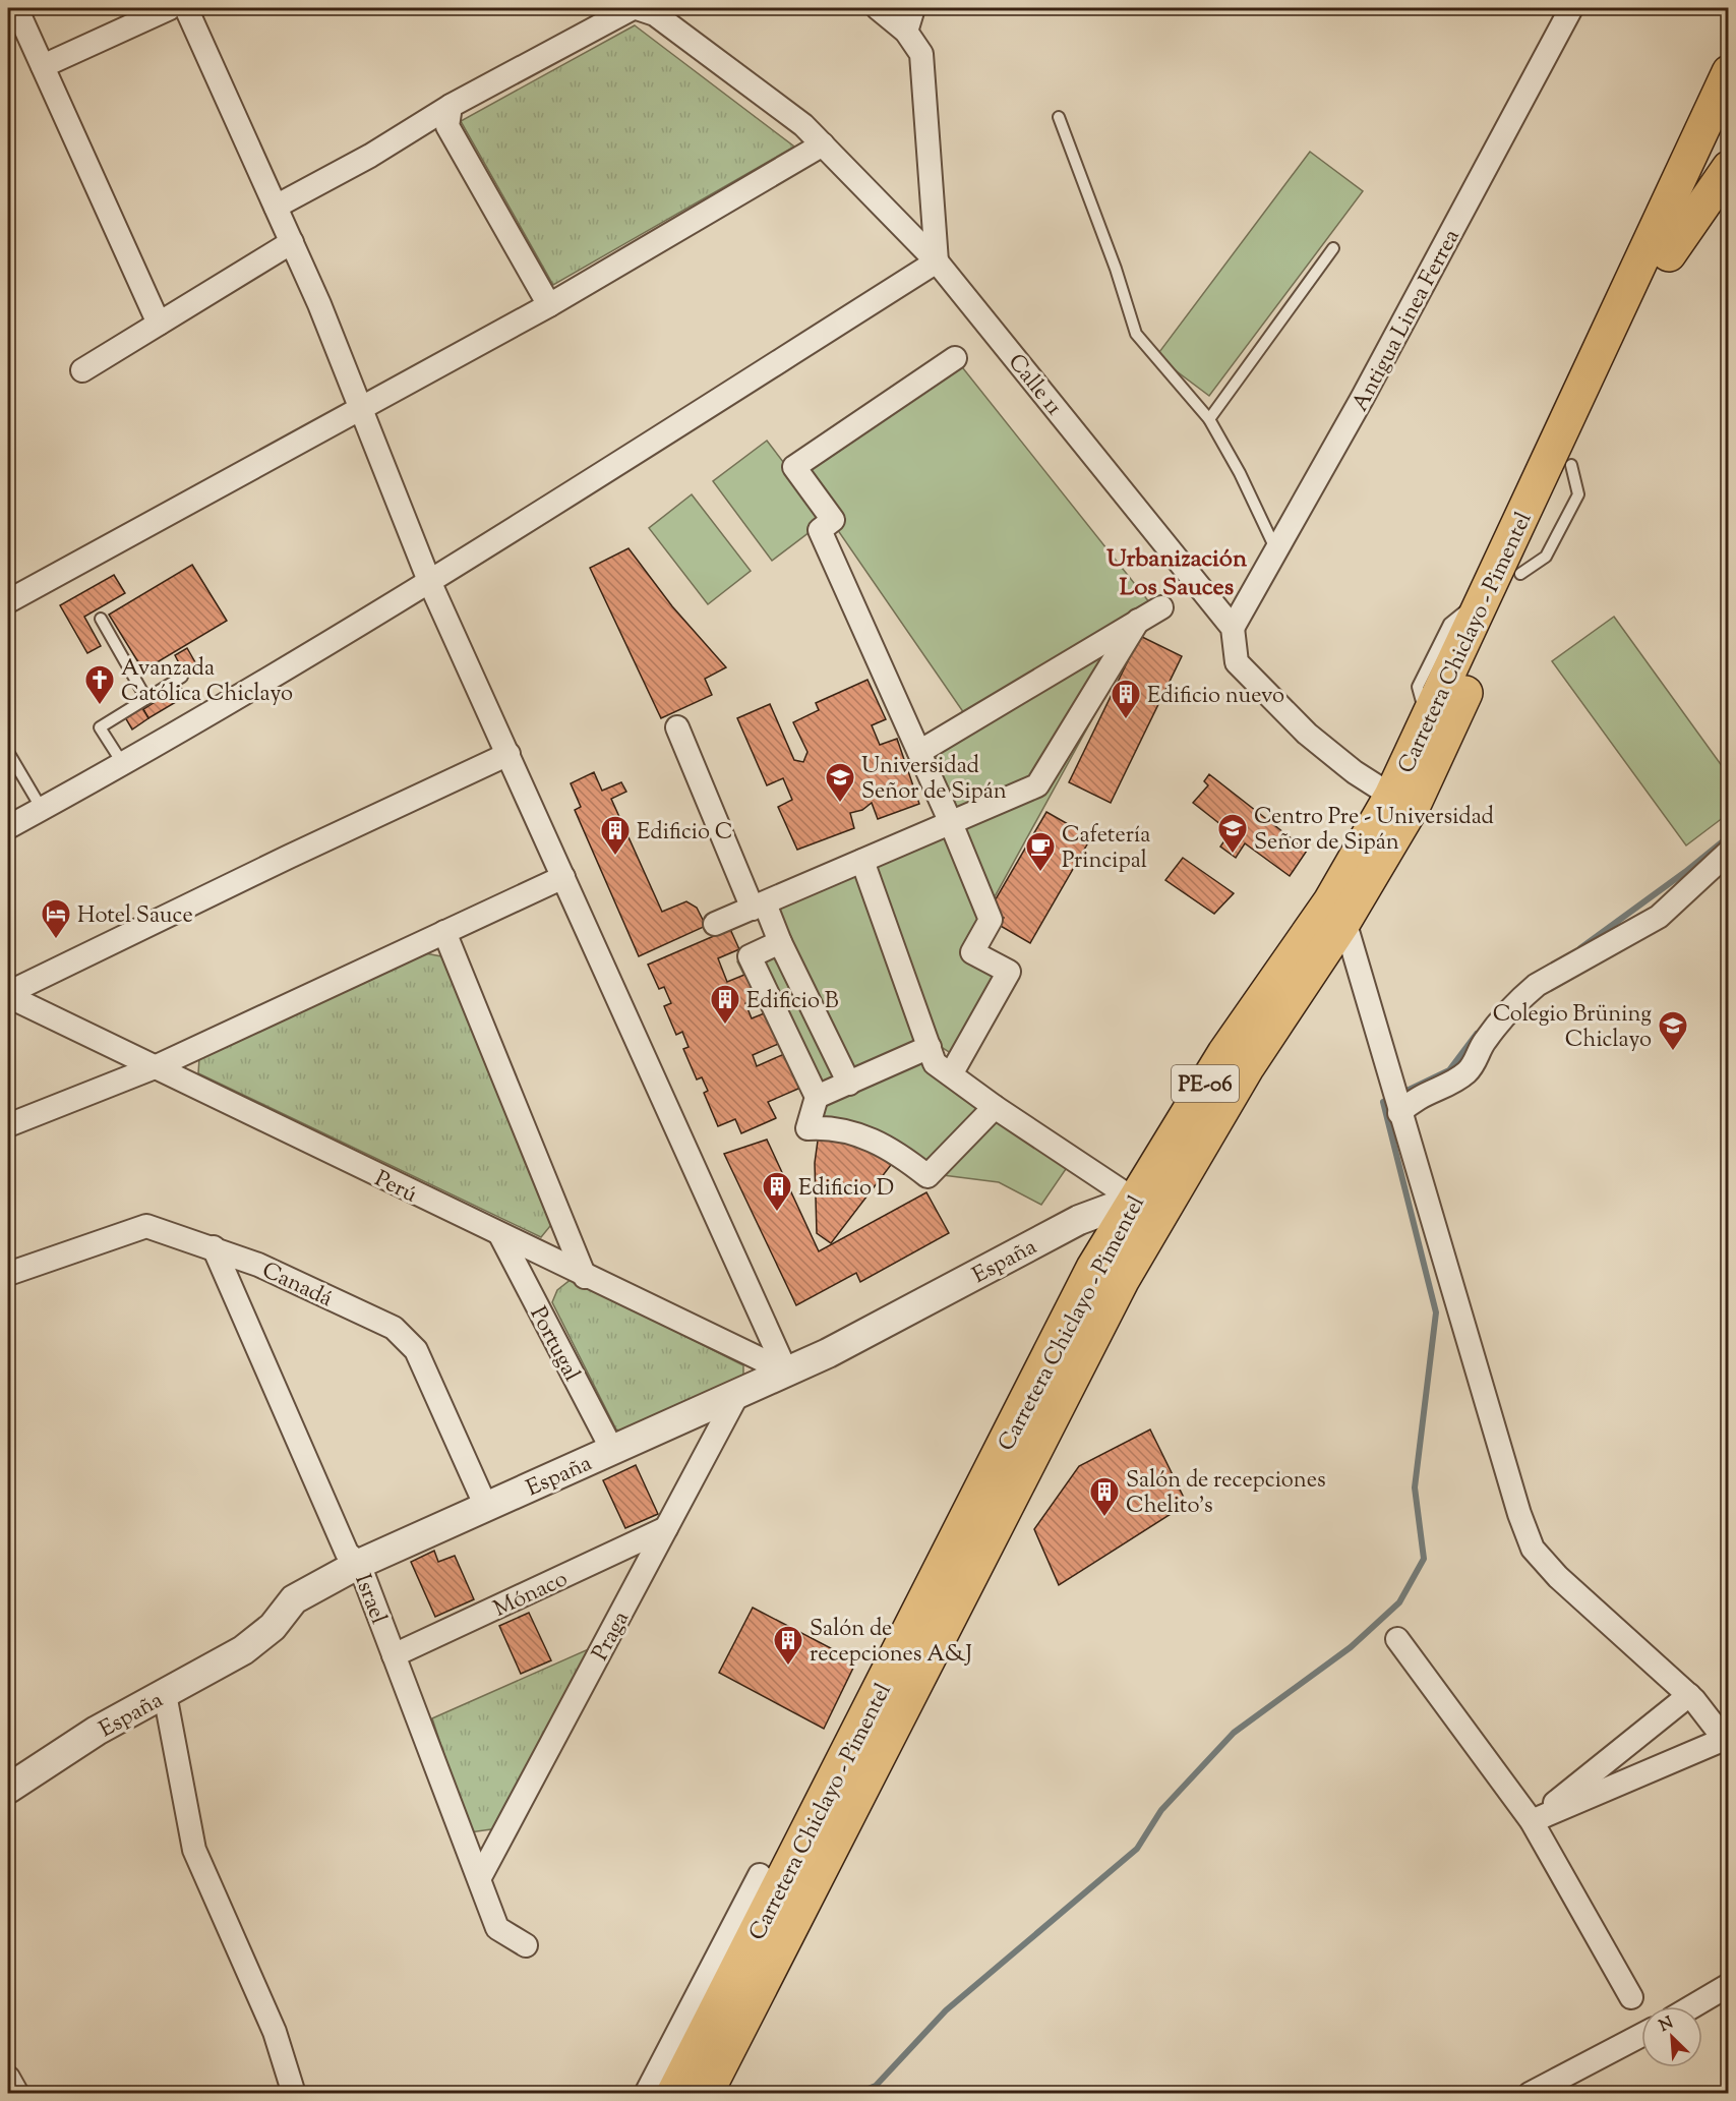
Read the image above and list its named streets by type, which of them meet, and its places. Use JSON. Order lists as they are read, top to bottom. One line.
{"streets":{"main road":["Carretera Chiclayo - Pimentel","PE-06"],"street":["Antigua Linea Ferrea","Calle 11","Perú","España","Canadá","Portugal","Mónaco","Israel","Praga"]},"crossings":[["Antigua Linea Ferrea","Calle 11"],["Carretera Chiclayo - Pimentel","España"],["Perú","España"],["Perú","Portugal"],["España","Canadá"],["España","Portugal"],["España","Israel"],["España","Praga"],["Canadá","Israel"],["Mónaco","Israel"],["Mónaco","Praga"],["Israel","Praga"]],"districts":["Urbanización Los Sauces"],"places":{"church":["Avanzada Católica Chiclayo"],"building":["Edificio nuevo","Edificio C","Edificio B","Edificio D","Salón de recepciones Chelito's","Salón de recepciones A&J"],"school or university":["Universidad Señor de Sipán","Centro Pre - Universidad Señor de Sipán","Colegio Brüning Chiclayo"],"cafe":["Cafetería Principal"],"hotel":["Hotel Sauce"]},"north":"top left"}
